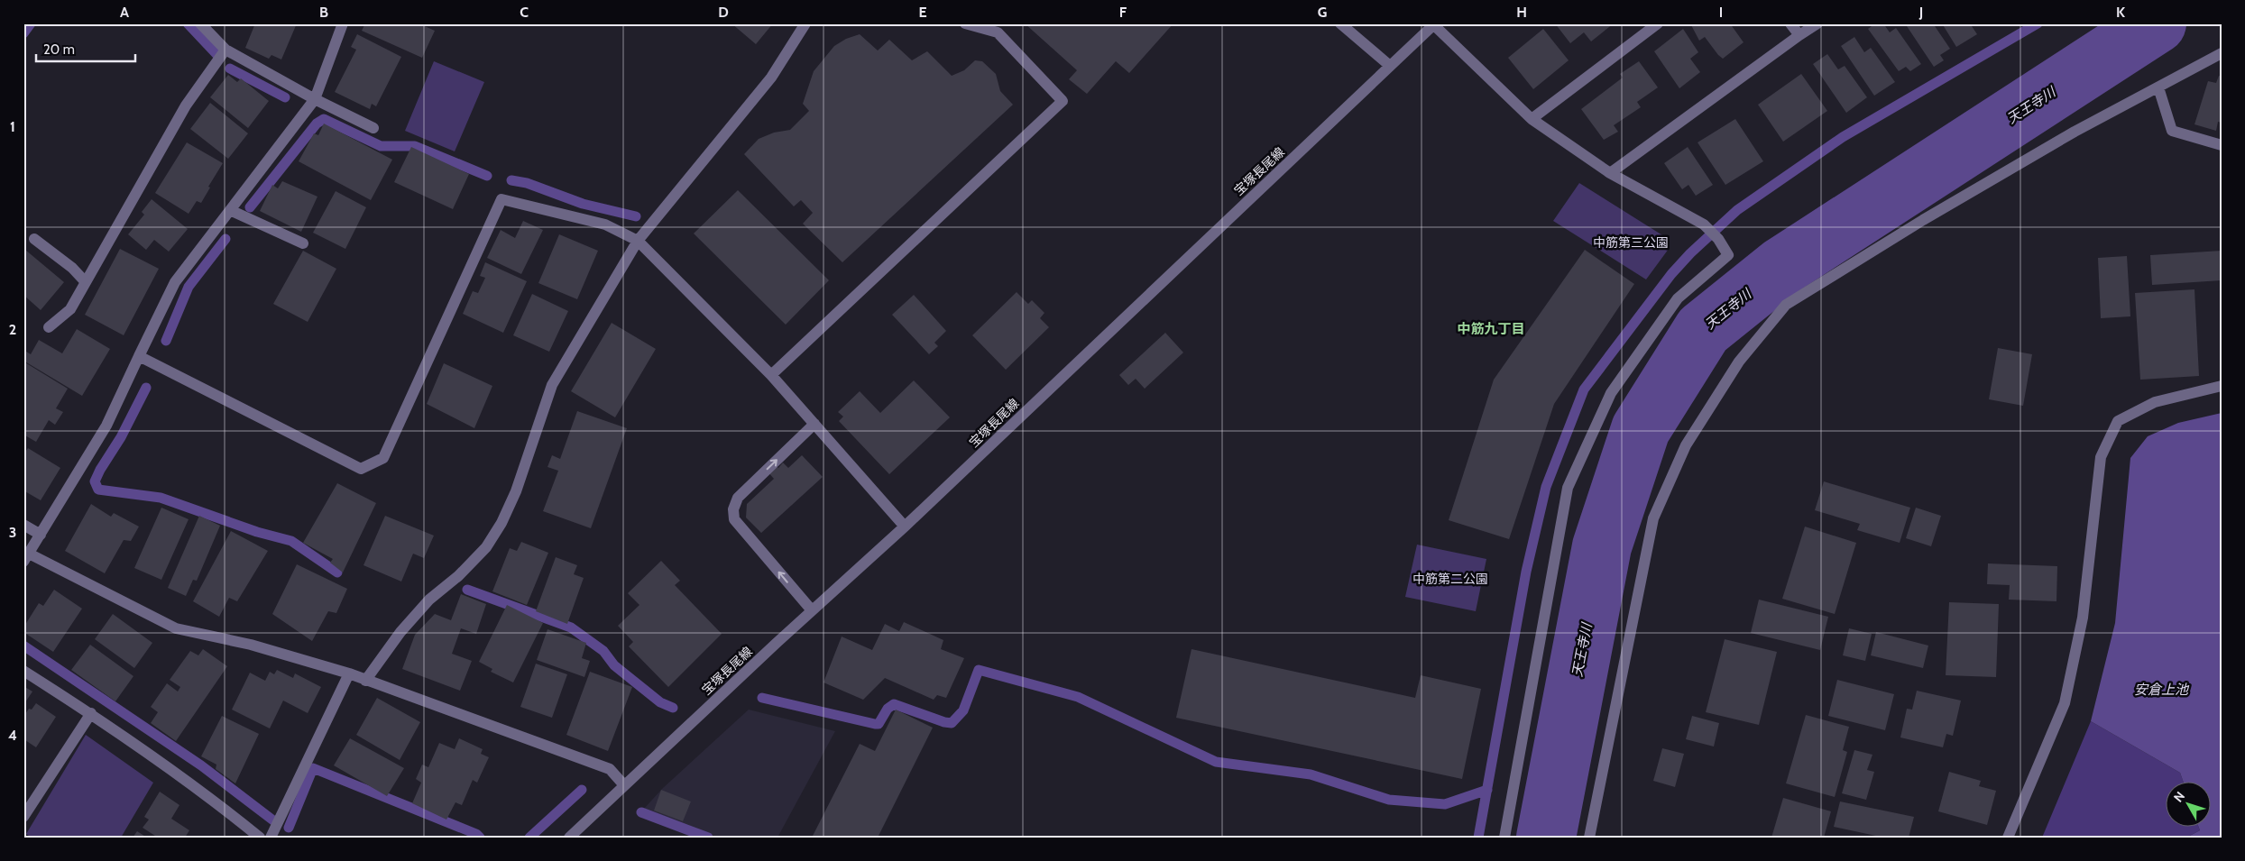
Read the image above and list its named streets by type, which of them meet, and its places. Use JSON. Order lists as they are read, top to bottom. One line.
{"streets":{"street":["宝塚長尾線"]},"districts":["中筋九丁目"],"water":["天王寺川","安倉上池"],"parks":["中筋第三公園","中筋第二公園"],"scale_bar":"20 m","north":"top left","grid":{"columns":["A","B","C","D","E","F","G","H","I","J","K"],"rows":["1","2","3","4"]}}
